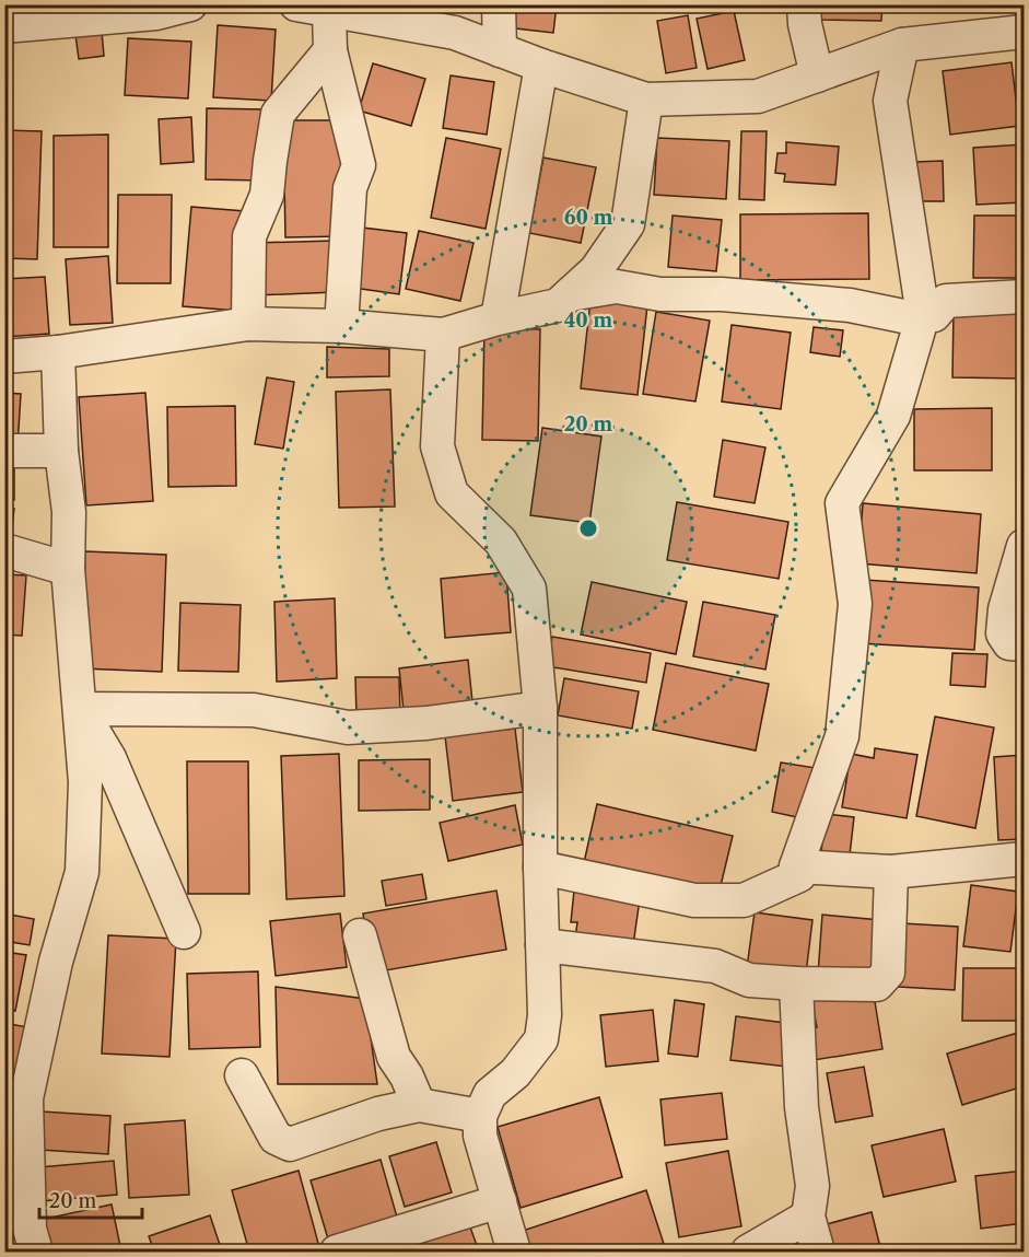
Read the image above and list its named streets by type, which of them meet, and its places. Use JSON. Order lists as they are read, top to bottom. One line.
{"scale_bar":"20 m","rings":["60 m","40 m","20 m"]}
